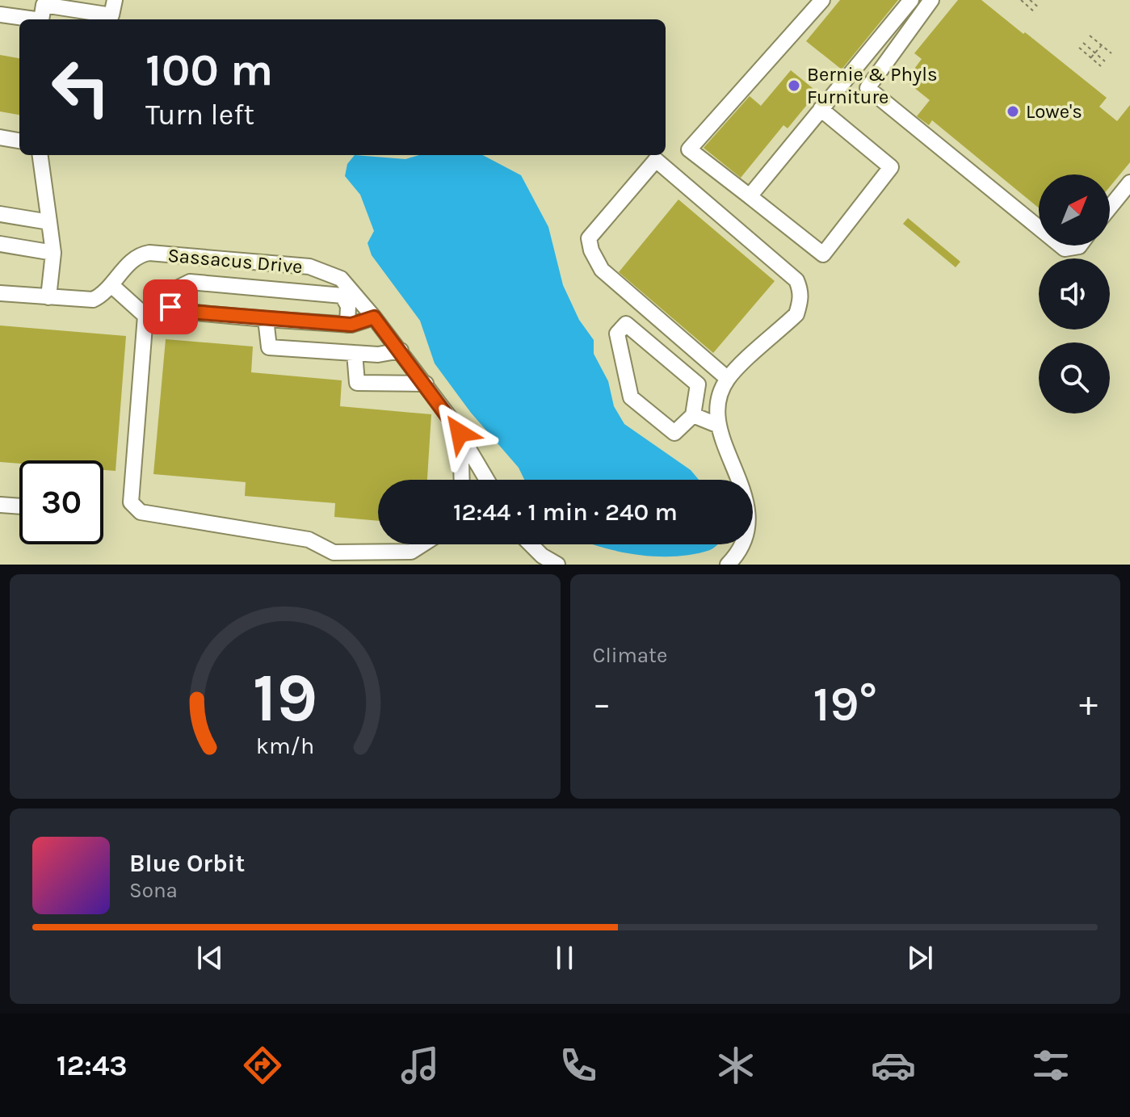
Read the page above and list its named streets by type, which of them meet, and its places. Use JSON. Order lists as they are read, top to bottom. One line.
{"streets":{"street":["Sassacus Drive"]},"places":["Bernie & Phyls Furniture","Lowe's"],"north":"top right","page":{"turn":["100 m","Turn left"],"limit":"30","trip":"12:44 · 1 min · 240 m","tile":"Climate","heat":["−","19°","+"],"song":["Blue Orbit","Sona"],"tabs":"12:43","gauge":["19","km/h"]}}
